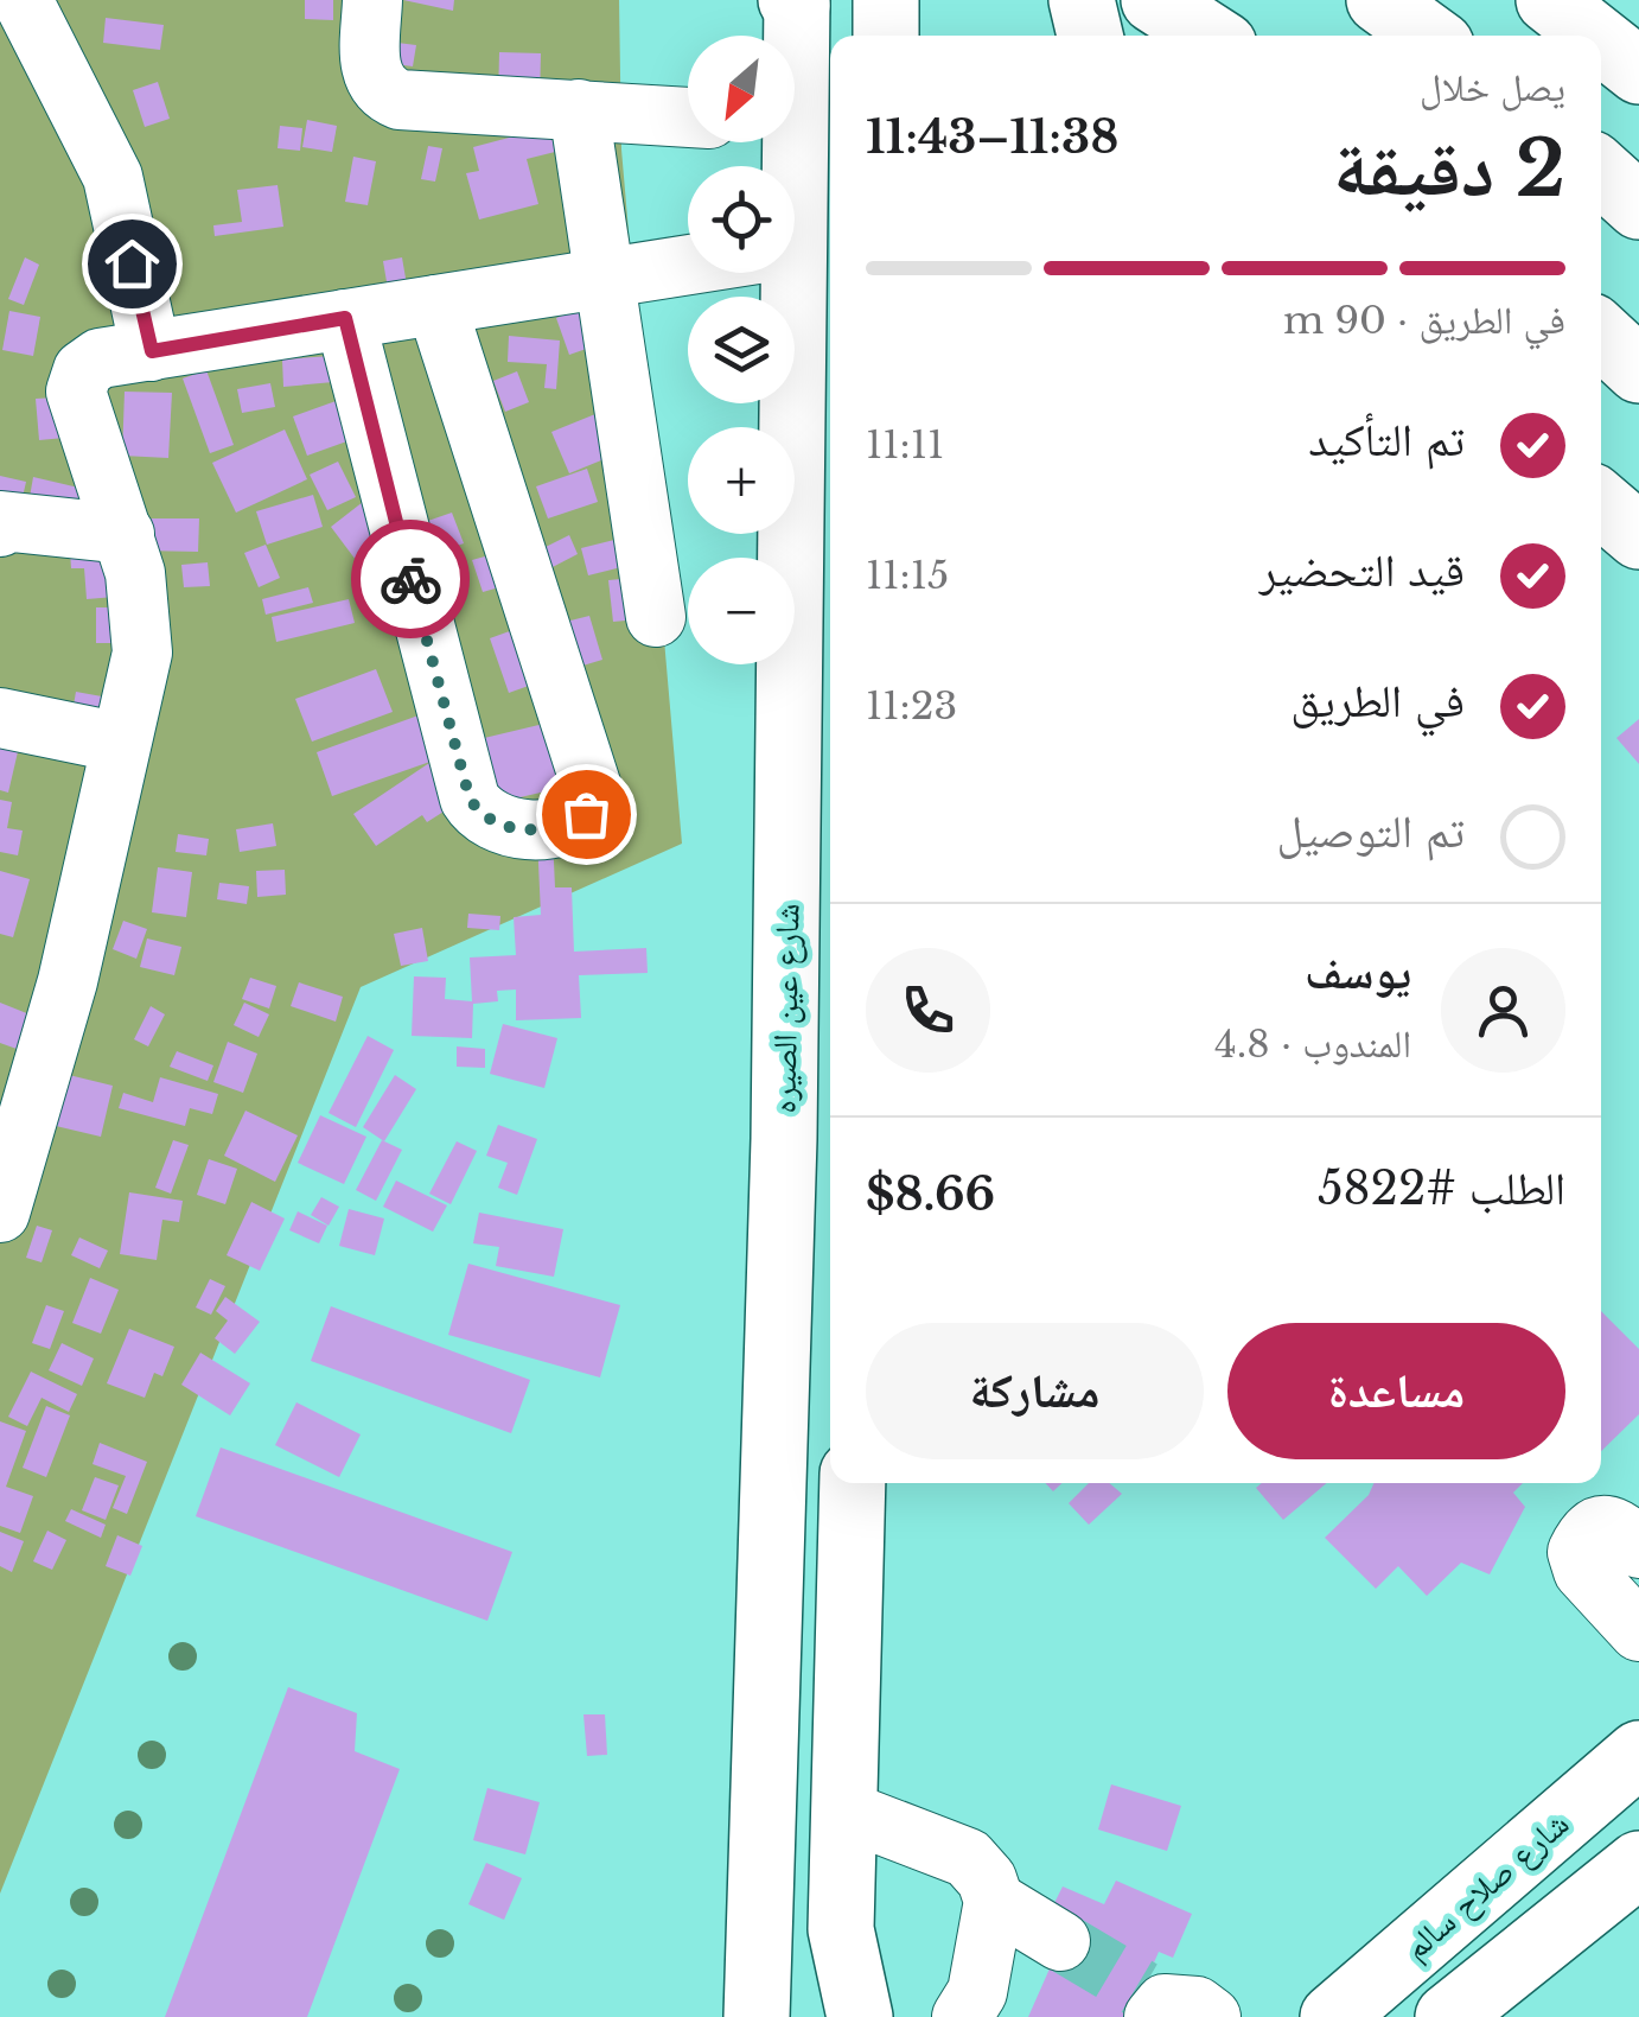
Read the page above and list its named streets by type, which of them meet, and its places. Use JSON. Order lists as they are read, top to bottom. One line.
{"streets":{"main road":["شارع عين الصيره","شارع صلاح سالم"]},"north":"bottom left","page":{"map_buttons":["+","−"],"heading":["2 دقيقة","يصل خلال","11:38–11:43"],"panel":["يوسف","المندوب · 4.8","الطلب #5822","$8.66"],"bar":"في الطريق · 90 m","list":[["تم التأكيد","11:11"],["قيد التحضير","11:15"],["في الطريق","11:23"],"تم التوصيل"],"buttons":["مساعدة","مشاركة"]}}
